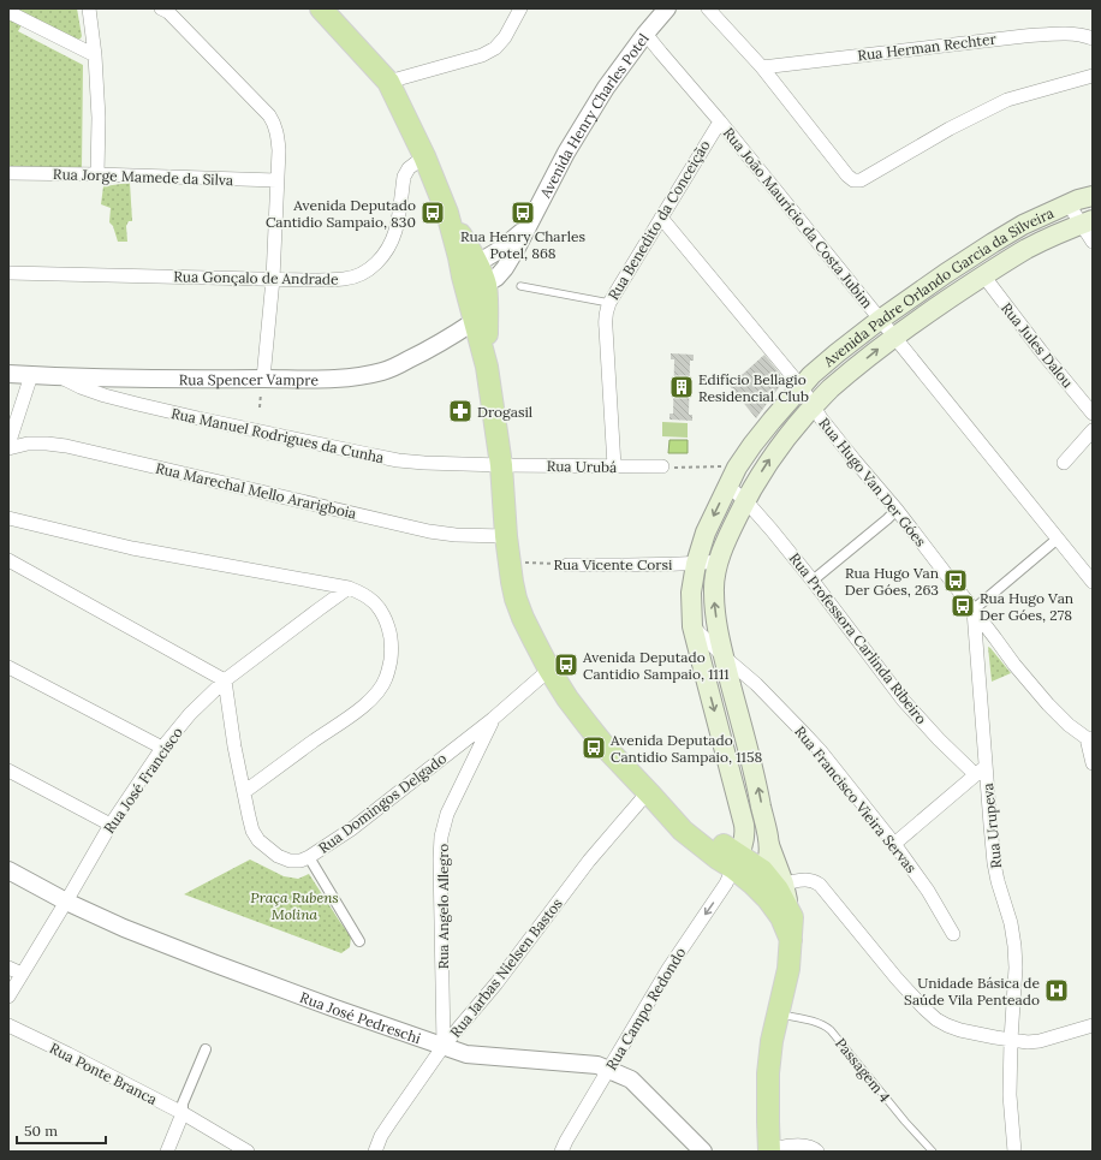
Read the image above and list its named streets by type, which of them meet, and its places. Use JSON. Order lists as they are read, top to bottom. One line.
{"streets":{"main road":["Avenida Padre Orlando Garcia da Silveira"],"street":["Rua Herman Rechter","Avenida Henry Charles Potel","Rua Jorge Mamede da Silva","Rua João Maurício da Costa Jubim","Rua Benedito da Conceição","Rua Gonçalo de Andrade","Rua Jules Dalou","Rua Spencer Vampre","Rua Manuel Rodrigues da Cunha","Rua Urubá","Rua Hugo Van Der Góes","Rua Marechal Mello Ararigboia","Rua Vicente Corsi","Rua Professora Carlinda Ribeiro","Rua José Francisco","Rua Francisco Vieira Servas","Rua Domingos Delgado","Rua Urupeva","Rua Angelo Allegro","Rua Jarbas Nielsen Bastos","Rua Campo Redondo","Rua José Pedreschi","Rua Ponte Branca"],"lane":["Passagem 4"]},"crossings":[["Avenida Henry Charles Potel","Rua João Maurício da Costa Jubim"],["Rua João Maurício da Costa Jubim","Rua Benedito da Conceição"],["Rua João Maurício da Costa Jubim","Avenida Padre Orlando Garcia da Silveira"],["Rua Benedito da Conceição","Rua Urubá"],["Rua Benedito da Conceição","Rua Hugo Van Der Góes"],["Avenida Padre Orlando Garcia da Silveira","Rua Jules Dalou"],["Avenida Padre Orlando Garcia da Silveira","Rua Hugo Van Der Góes"],["Avenida Padre Orlando Garcia da Silveira","Rua Vicente Corsi"],["Avenida Padre Orlando Garcia da Silveira","Rua Professora Carlinda Ribeiro"],["Avenida Padre Orlando Garcia da Silveira","Rua Francisco Vieira Servas"],["Avenida Padre Orlando Garcia da Silveira","Rua Campo Redondo"],["Rua Spencer Vampre","Rua Manuel Rodrigues da Cunha"],["Rua Manuel Rodrigues da Cunha","Rua Urubá"],["Rua Hugo Van Der Góes","Rua Urupeva"],["Rua José Francisco","Rua Domingos Delgado"],["Rua José Francisco","Rua José Pedreschi"],["Rua Domingos Delgado","Rua Angelo Allegro"],["Rua Angelo Allegro","Rua Jarbas Nielsen Bastos"],["Rua Angelo Allegro","Rua José Pedreschi"],["Rua Jarbas Nielsen Bastos","Rua José Pedreschi"],["Rua Campo Redondo","Rua José Pedreschi"]],"one_way":["Rua Campo Redondo"],"parks":["Praça Rubens Molina"],"places":{"bus stop":["Avenida Deputado Cantidio Sampaio, 830","Rua Henry Charles Potel, 868","Rua Hugo Van Der Góes, 263","Rua Hugo Van Der Góes, 278","Avenida Deputado Cantidio Sampaio, 1111","Avenida Deputado Cantidio Sampaio, 1158"],"building":["Edifício Bellagio Residencial Club"],"pharmacy":["Drogasil"],"hospital":["Unidade Básica de Saúde Vila Penteado"]},"scale_bar":"50 m"}
